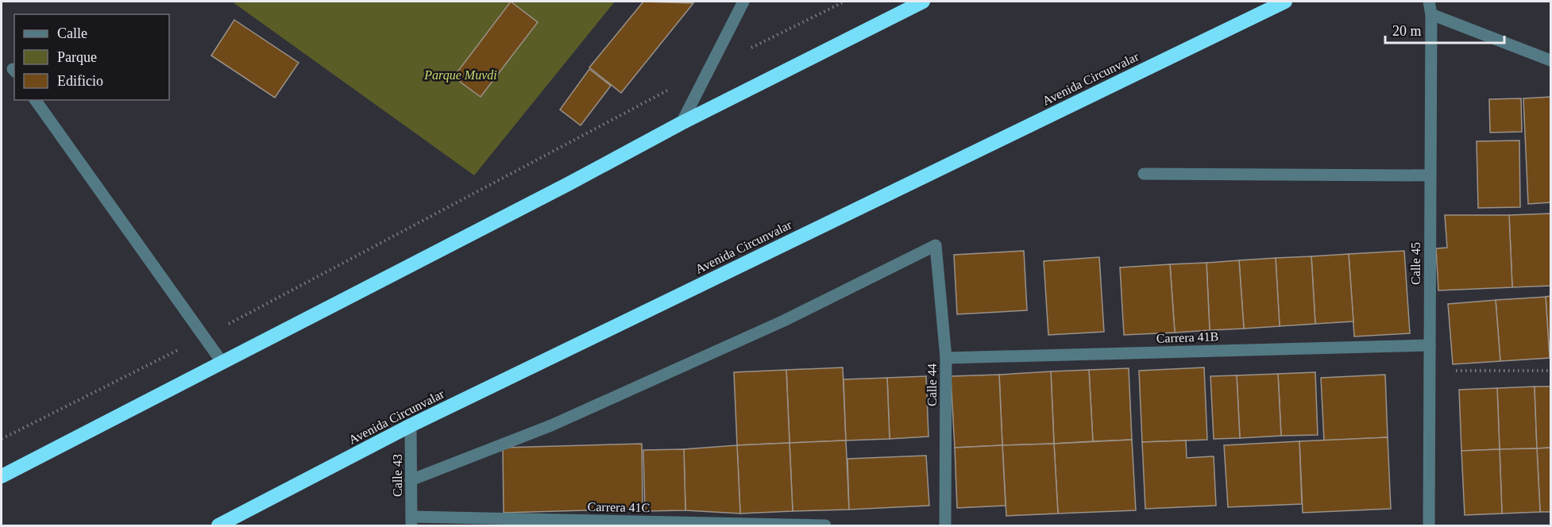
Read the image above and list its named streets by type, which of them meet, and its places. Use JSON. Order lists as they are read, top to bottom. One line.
{"streets":{"highway":["Avenida Circunvalar"],"street":["Calle 45","Carrera 41B","Calle 44","Calle 43","Carrera 41C"]},"crossings":[["Avenida Circunvalar","Calle 43"],["Calle 45","Carrera 41B"],["Carrera 41B","Calle 44"],["Calle 44","Calle 43"],["Calle 43","Carrera 41C"]],"parks":["Parque Muvdi"],"legend":["Calle","Parque","Edificio"],"scale_bar":"20 m"}
